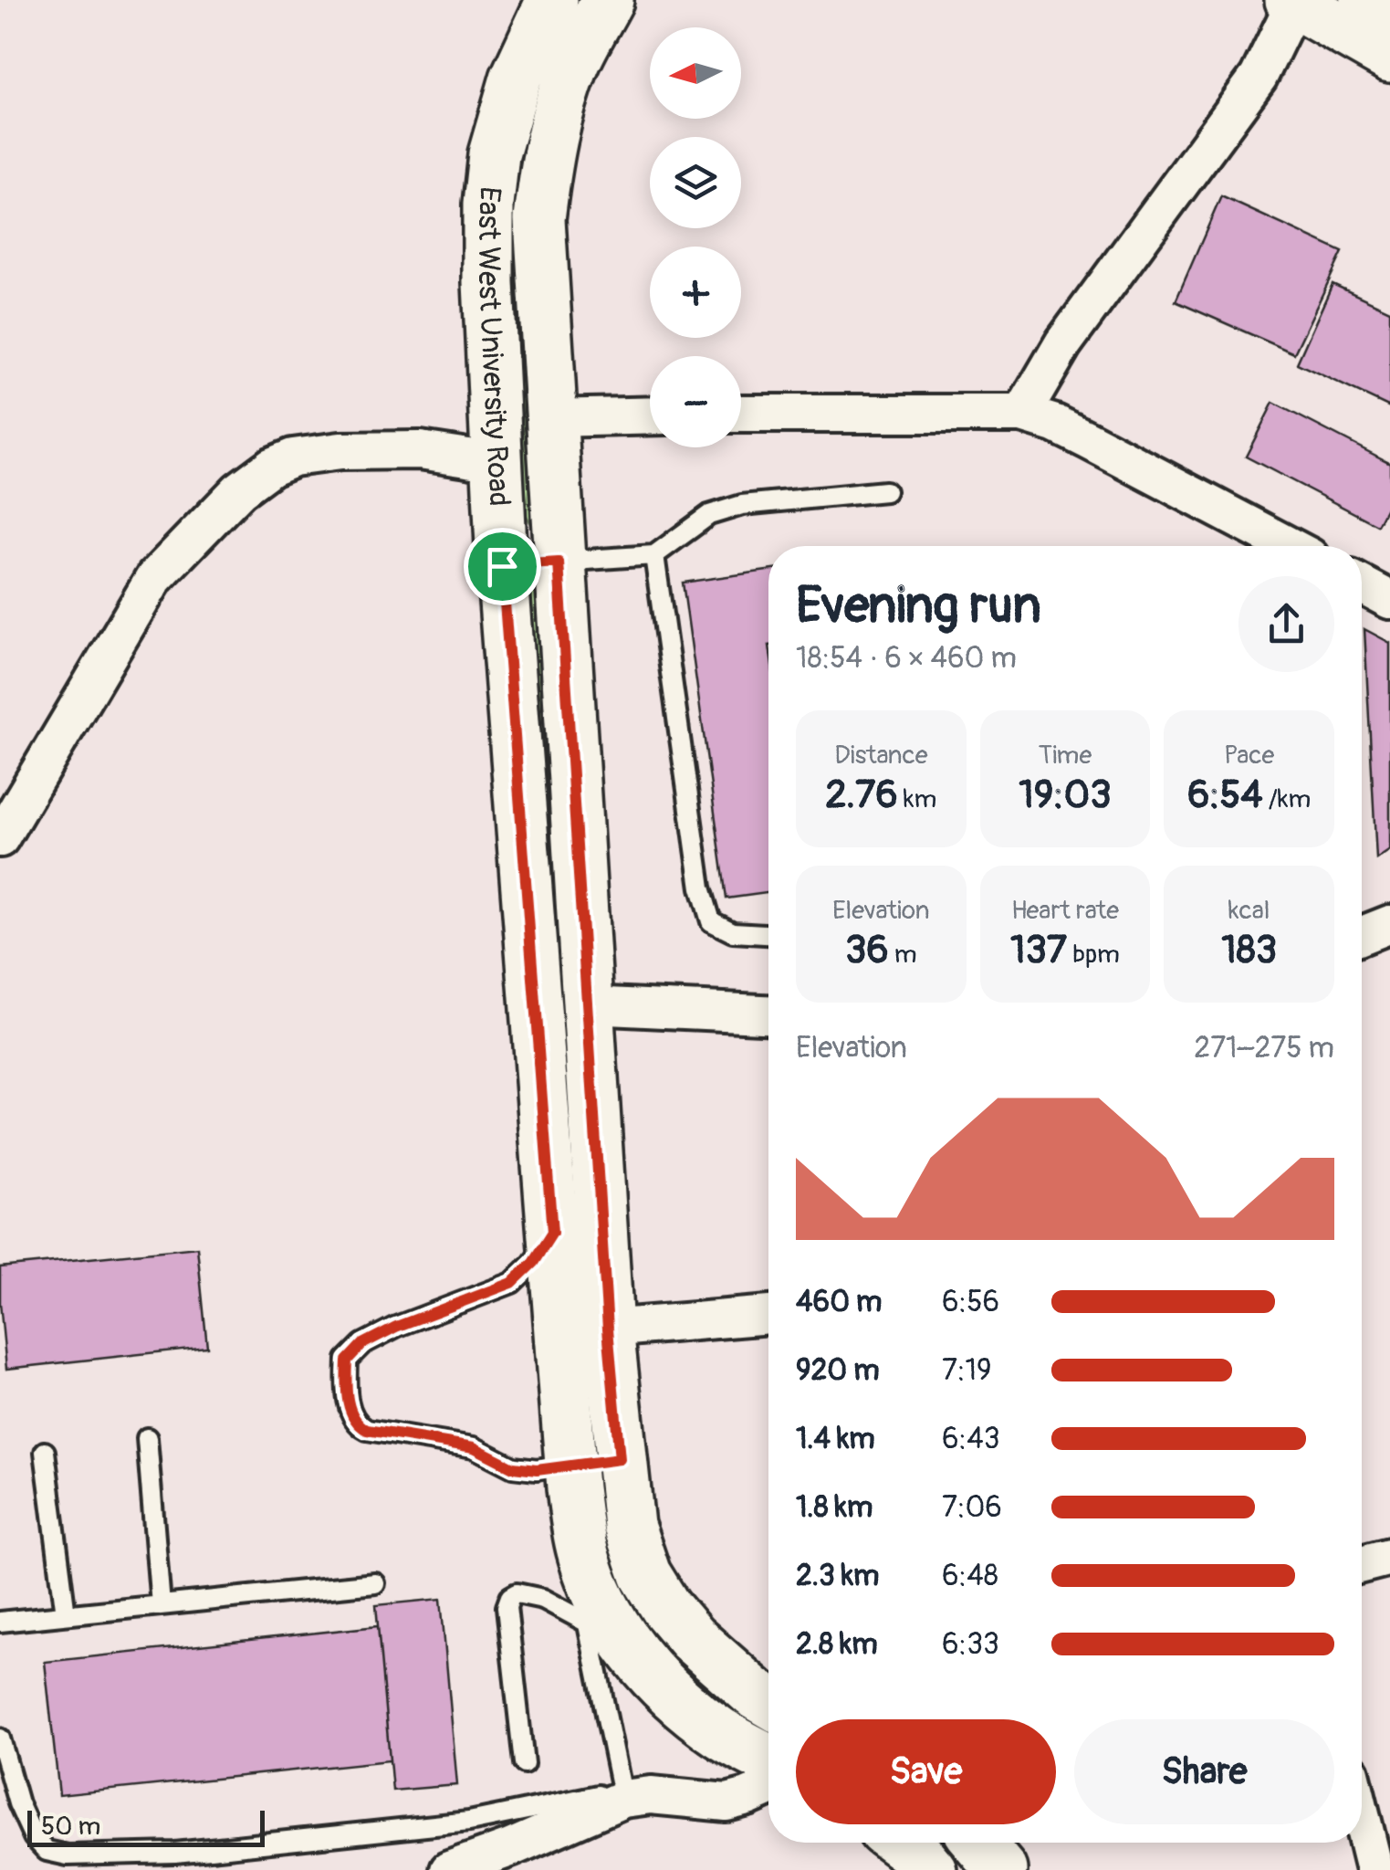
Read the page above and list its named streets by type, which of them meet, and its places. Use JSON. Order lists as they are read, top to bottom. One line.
{"streets":{"main road":["East West University Road"]},"scale_bar":"50 m","north":"left","page":{"map_buttons":["+","−"],"heading":["Evening run","18:54 · 6 × 460 m"],"stats":[["Distance","2.76 km"],["Time","19:03"],["Pace","6:54 /km"],["Elevation","36 m"],["Heart rate","137 bpm"],["kcal","183"]],"chart":["Elevation","271–275 m"],"list":[{"name":"460 m","note":"6:56"},{"name":"920 m","note":"7:19"},{"name":"1.4 km","note":"6:43"},{"name":"1.8 km","note":"7:06"},{"name":"2.3 km","note":"6:48"},{"name":"2.8 km","note":"6:33"}],"buttons":["Save","Share"],"scale":"50 m"}}
